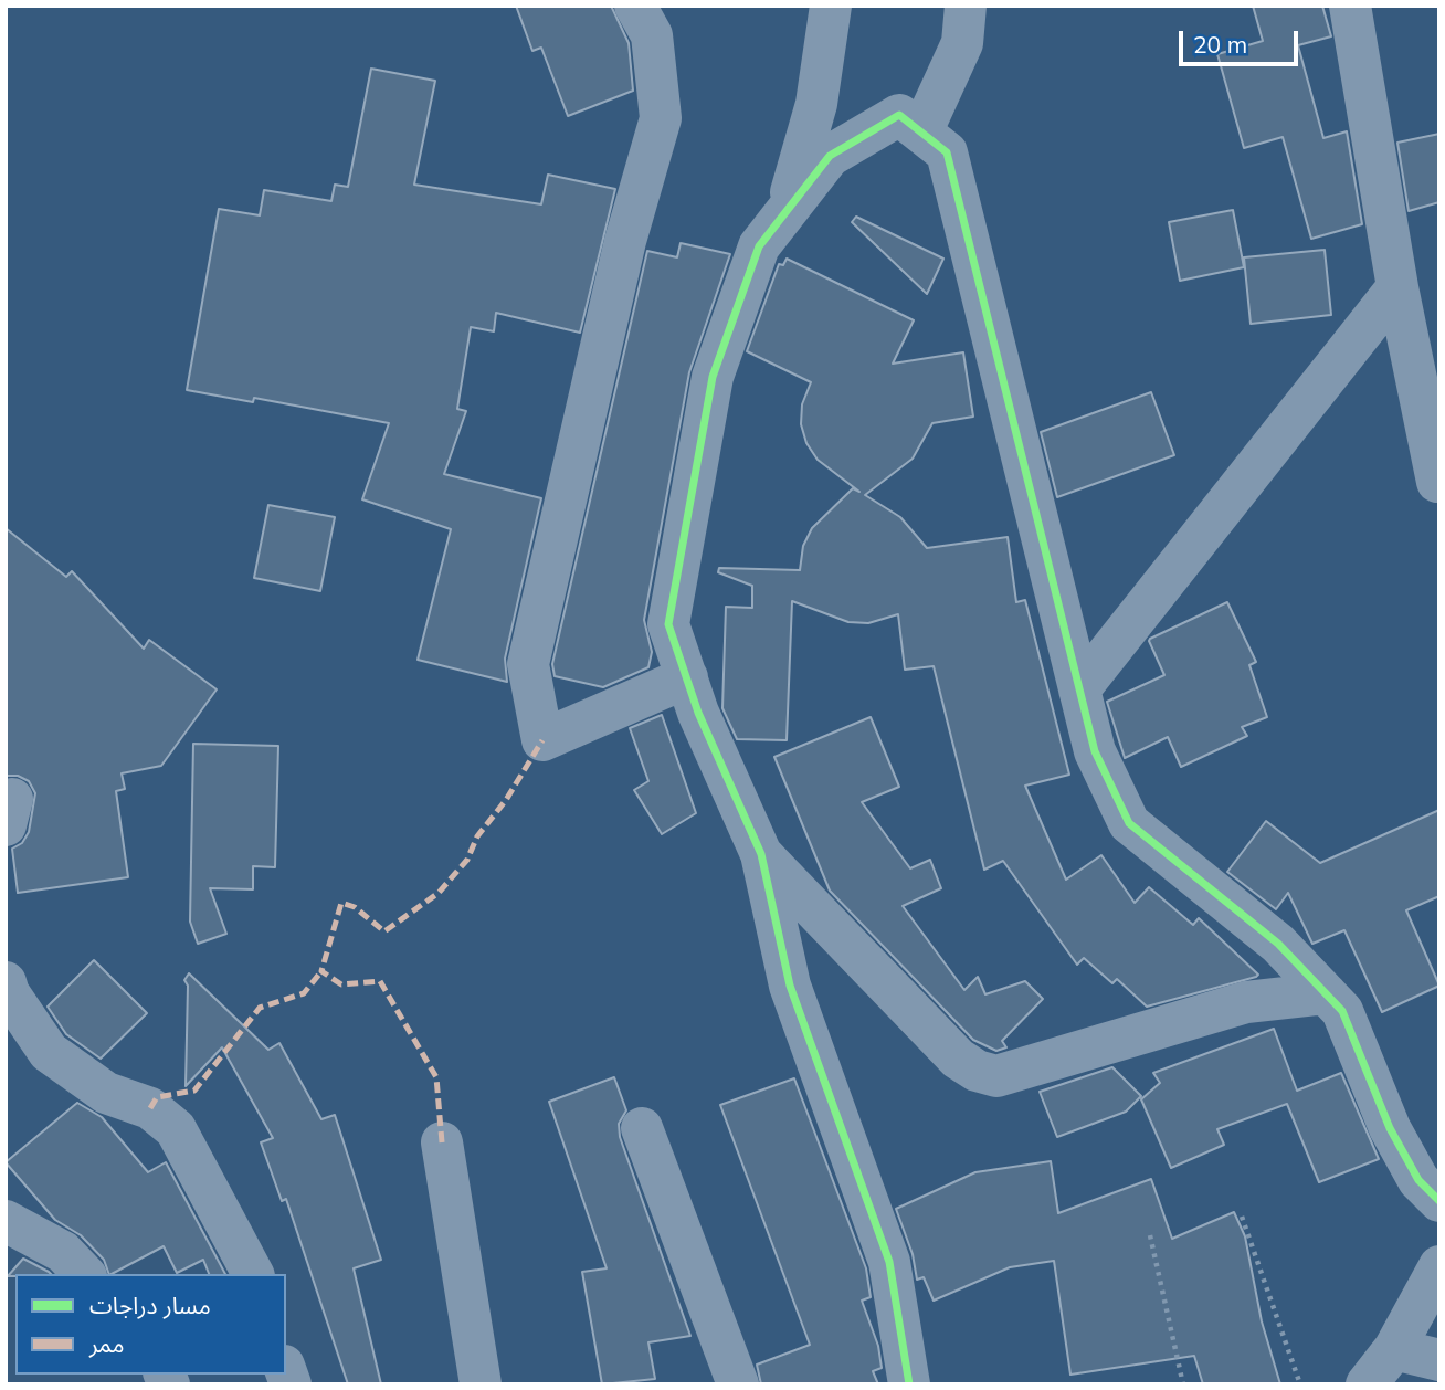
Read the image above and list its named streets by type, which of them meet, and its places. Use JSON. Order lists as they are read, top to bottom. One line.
{"legend":["مسار دراجات","ممر"],"scale_bar":"20 m"}
